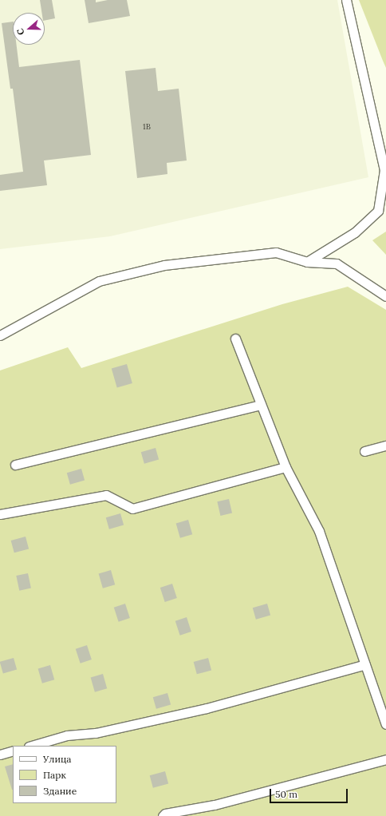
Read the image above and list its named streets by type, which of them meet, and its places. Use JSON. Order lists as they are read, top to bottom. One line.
{"house_numbers":["1В"],"legend":["Улица","Парк","Здание"],"scale_bar":"50 m","north":"left"}
